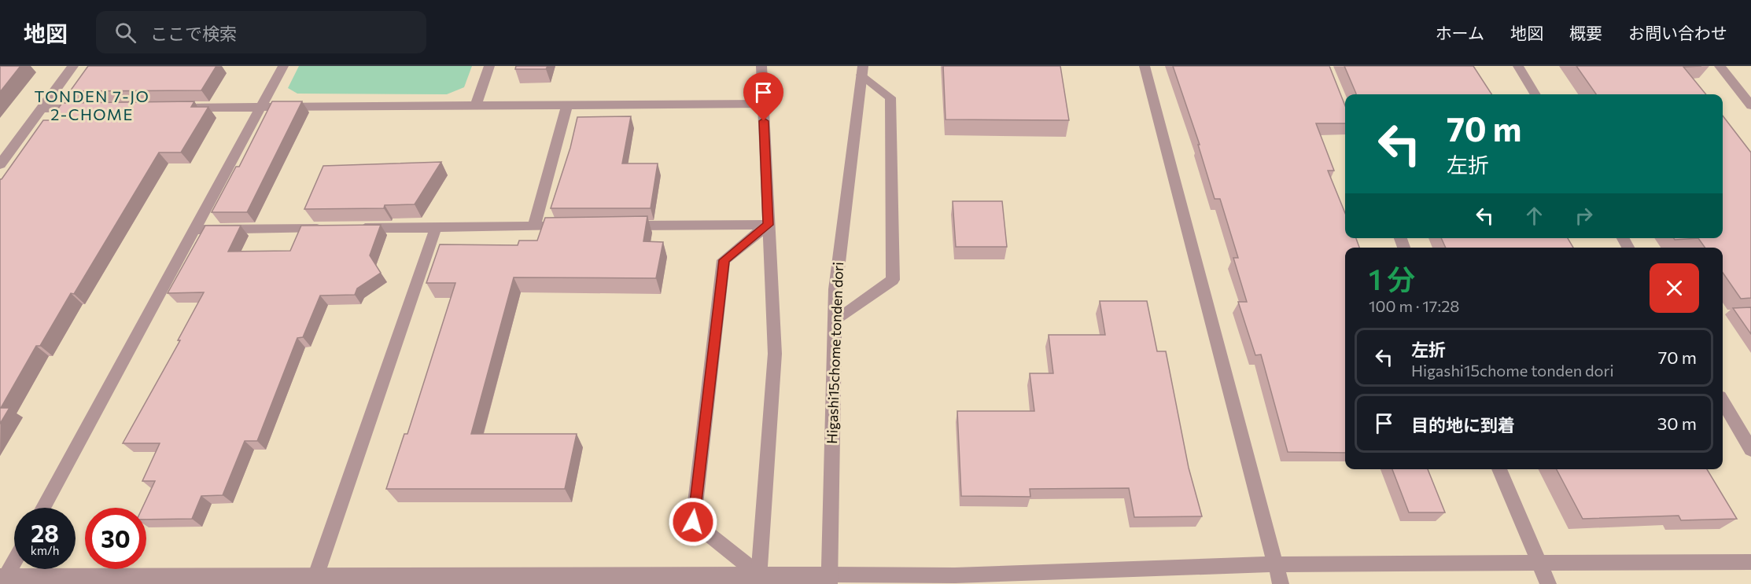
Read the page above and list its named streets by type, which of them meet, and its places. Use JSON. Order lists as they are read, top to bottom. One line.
{"streets":{"street":["Higashi15chome tonden dori"]},"districts":["TONDEN 7-JO 2-CHOME"],"page":{"header":"地図","search":"ここで検索","nav":["ホーム","地図","概要","お問い合わせ"],"turn":["70 m","左折"],"heading":["1 分","100 m · 17:28"],"list":[{"name":"左折","note":"Higashi15chome tonden dori","value":"70 m"},{"name":"目的地に到着","value":"30 m"}],"speed":"28 km/h","limit":"30"}}
